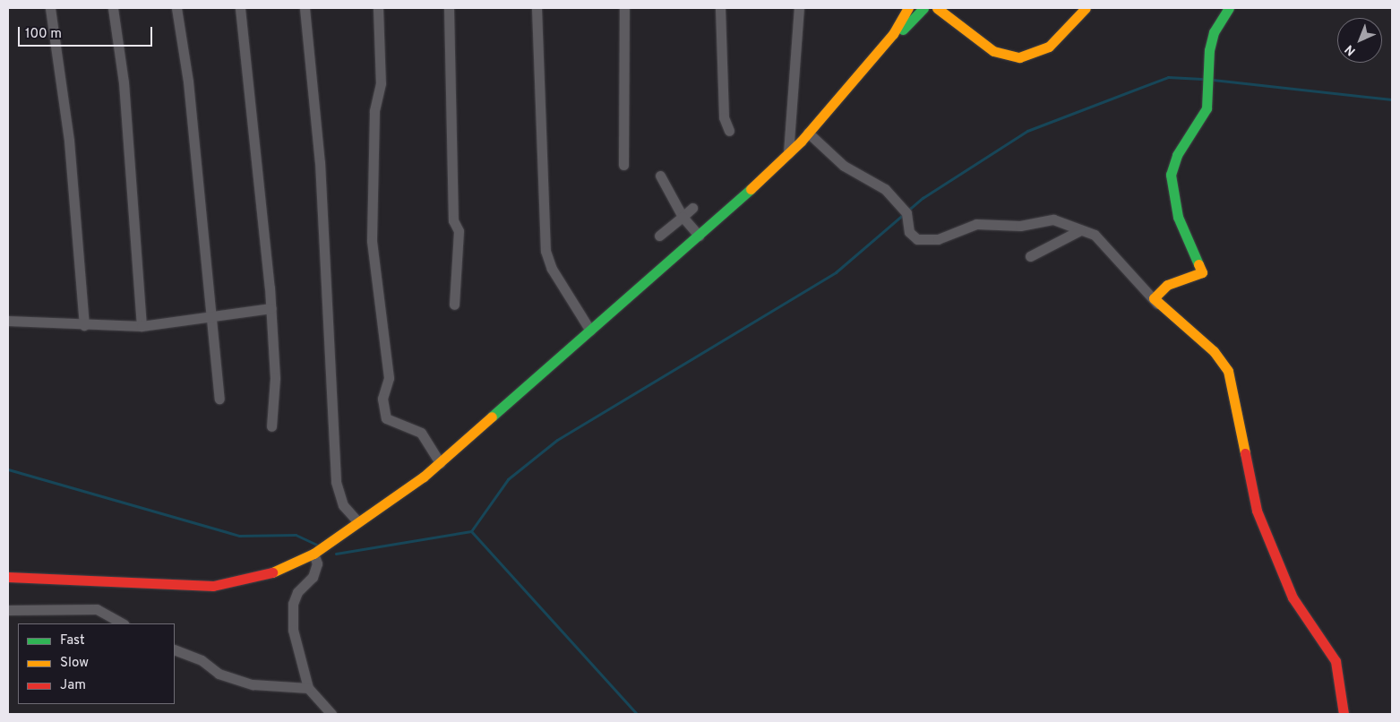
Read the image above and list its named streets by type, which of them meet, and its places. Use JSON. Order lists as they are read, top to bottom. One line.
{"legend":["Fast","Slow","Jam"],"scale_bar":"100 m","north":"bottom left"}
